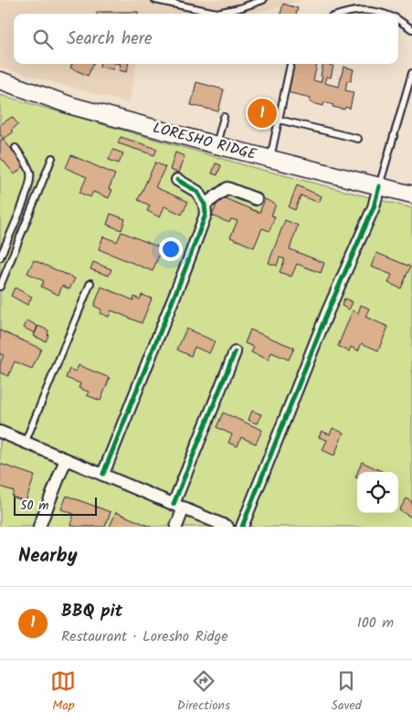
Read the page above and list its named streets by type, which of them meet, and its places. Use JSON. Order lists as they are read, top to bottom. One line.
{"streets":{"main road":["LORESHO RIDGE"]},"scale_bar":"50 m","page":{"search":"Search here","pins":"1","scale":"50 m","heading":"Nearby","list":[{"mark":"1","name":"BBQ pit","note":"Restaurant · Loresho Ridge","value":"100 m"}],"nav":["Map","Directions","Saved"]}}
